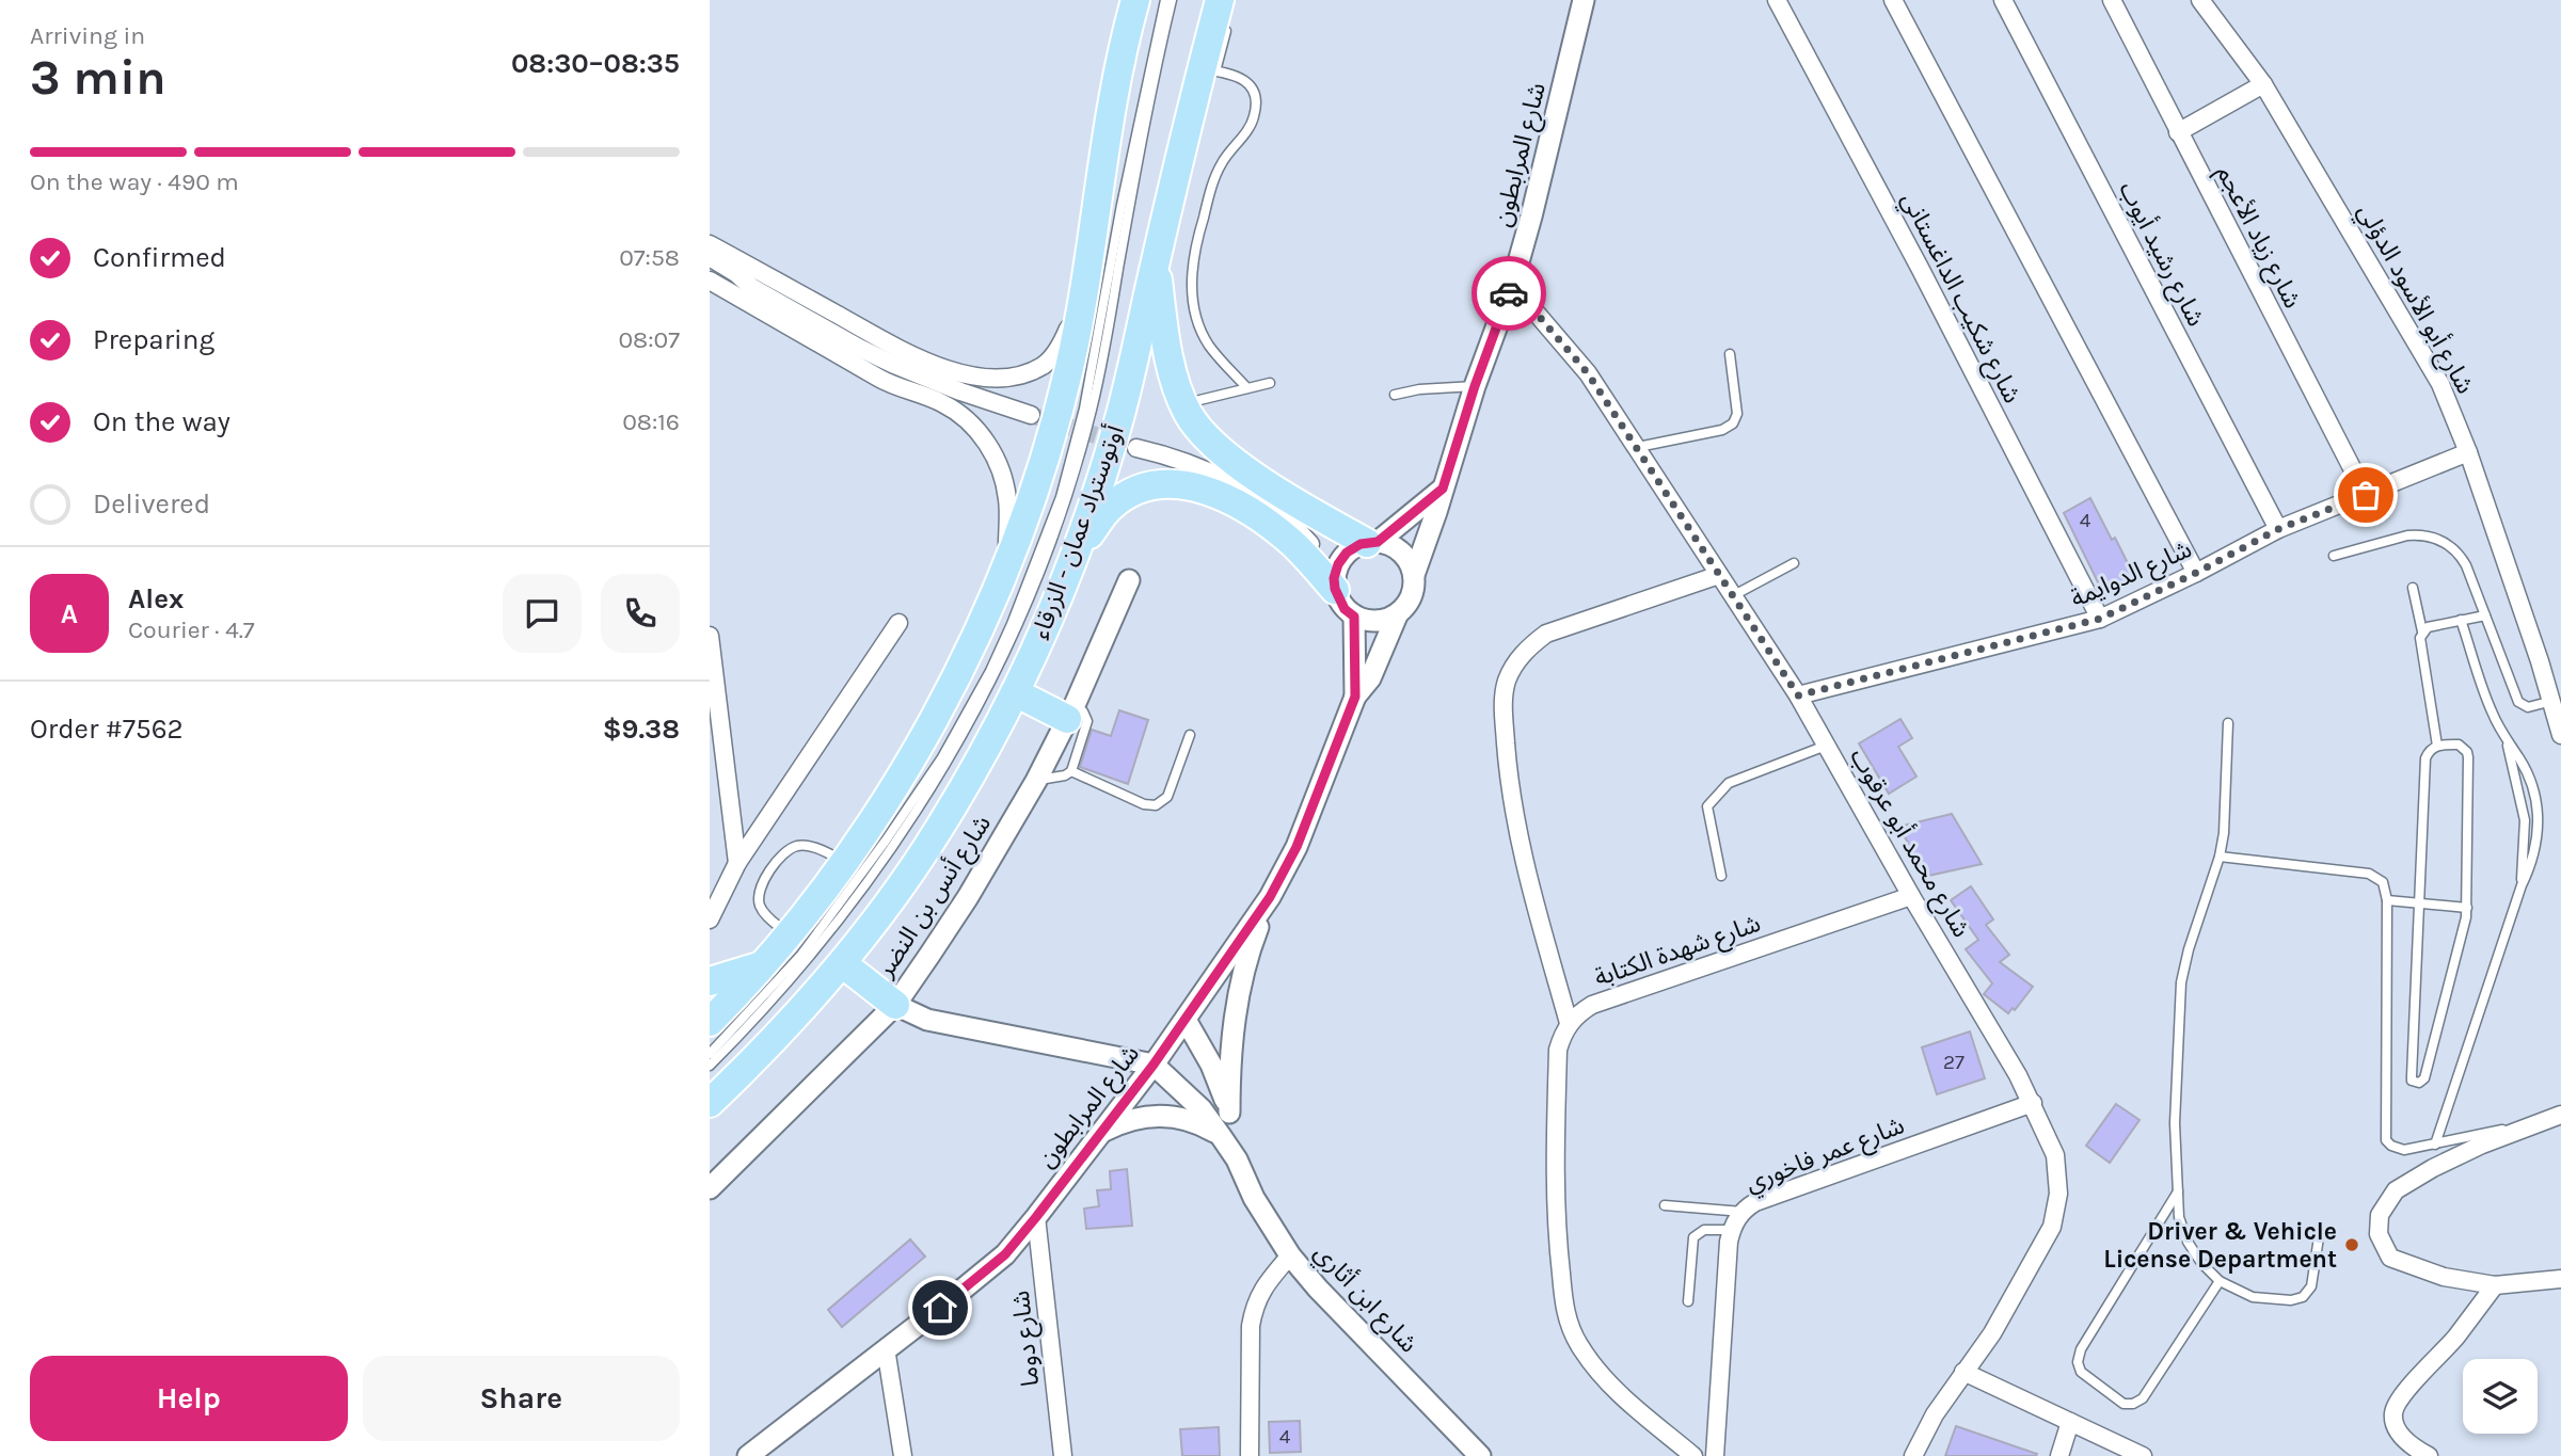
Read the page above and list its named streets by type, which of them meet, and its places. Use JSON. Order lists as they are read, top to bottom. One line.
{"streets":{"highway":["أوتوستراد عمان - الزرقاء"],"street":["شارع المرابطون","شارع زياد الأعجم","شارع رشيد أيوب","شارع شكيب الداغستاني","شارع أبو الأسود الدؤلي","شارع الدوايمة","شارع محمد أبو عرقوب","شارع أنس بن النضر","شارع شهدة الكتابة","شارع عمر فاخوري","شارع ابن أثاري","شارع دوما"]},"crossings":[["شارع المرابطون","شارع محمد أبو عرقوب"],["شارع المرابطون","شارع ابن أثاري"],["شارع المرابطون","شارع دوما"],["شارع زياد الأعجم","شارع الدوايمة"],["شارع رشيد أيوب","شارع الدوايمة"],["شارع شكيب الداغستاني","شارع الدوايمة"],["شارع أبو الأسود الدؤلي","شارع الدوايمة"],["شارع الدوايمة","شارع محمد أبو عرقوب"],["شارع محمد أبو عرقوب","شارع شهدة الكتابة"],["شارع محمد أبو عرقوب","شارع عمر فاخوري"]],"places":["Driver & Vehicle License Department"],"house_numbers":["4","27","4"],"page":{"heading":["3 min","Arriving in","08:30–08:35"],"panel":["Alex","Courier · 4.7","Order #7562","$9.38"],"bar":"On the way · 490 m","list":[["Confirmed","07:58"],["Preparing","08:07"],["On the way","08:16"],"Delivered"],"round":"A","buttons":["Help","Share"]}}
